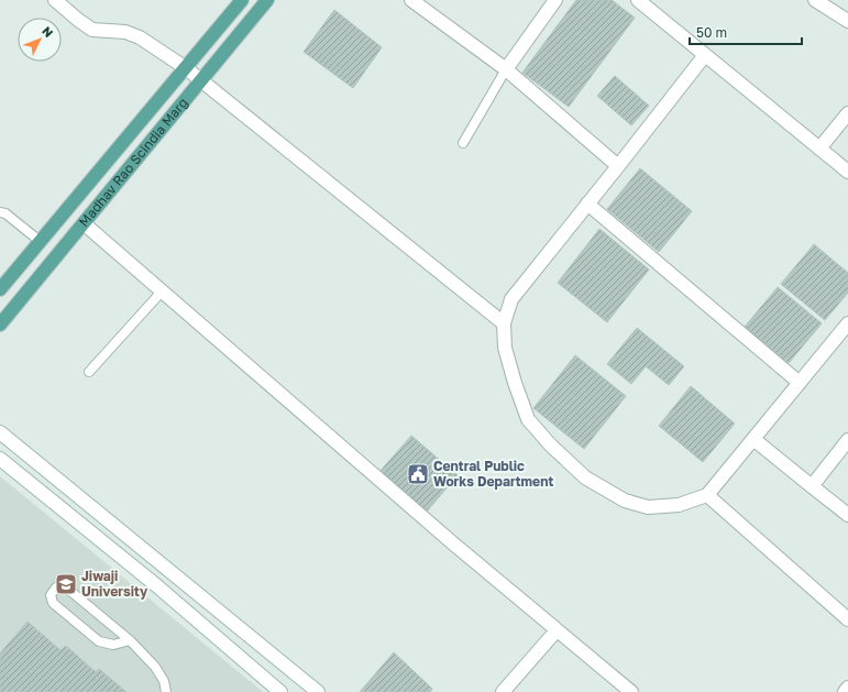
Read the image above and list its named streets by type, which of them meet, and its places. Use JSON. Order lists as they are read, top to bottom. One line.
{"streets":{"main road":["Madhav Rao Scindia Marg"]},"places":{"public building":["Central Public Works Department"],"school or university":["Jiwaji University"]},"scale_bar":"50 m","north":"top right"}
